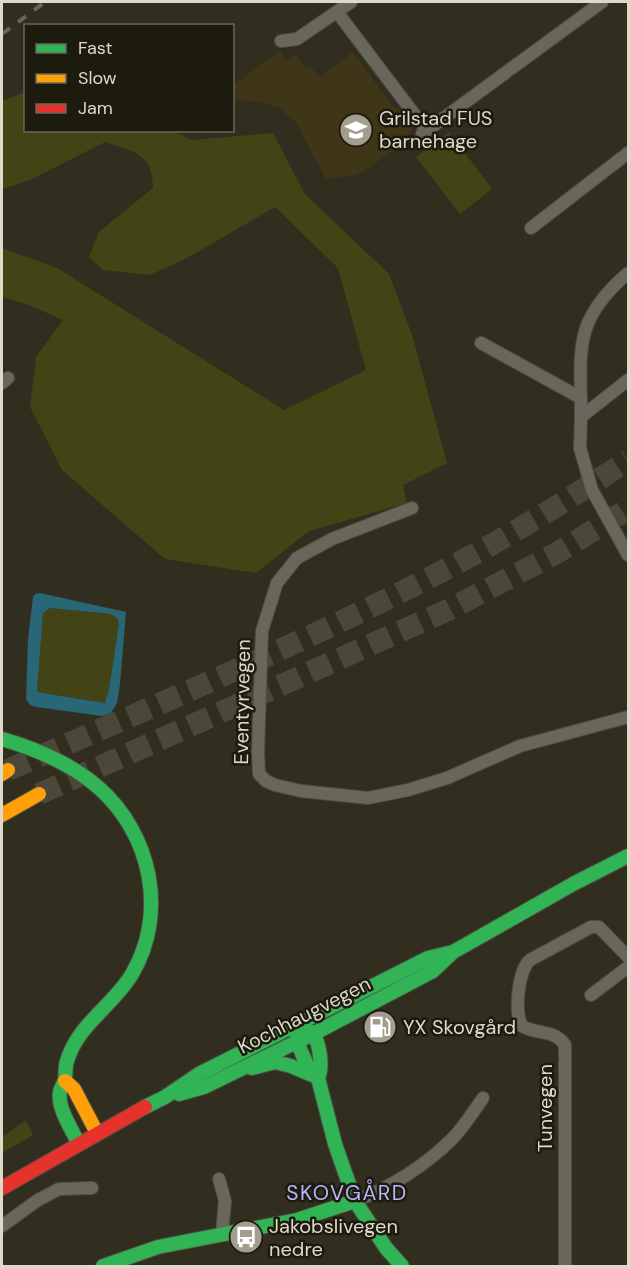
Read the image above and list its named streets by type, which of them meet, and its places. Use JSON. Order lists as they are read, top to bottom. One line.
{"streets":{"main road":["Kochhaugvegen"],"street":["Eventyrvegen","Tunvegen"]},"districts":["SKOVGÅRD"],"places":{"school or university":["Grilstad FUS barnehage"],"fuel station":["YX Skovgård"],"bus stop":["Jakobslivegen nedre"]},"legend":["Fast","Slow","Jam"]}
